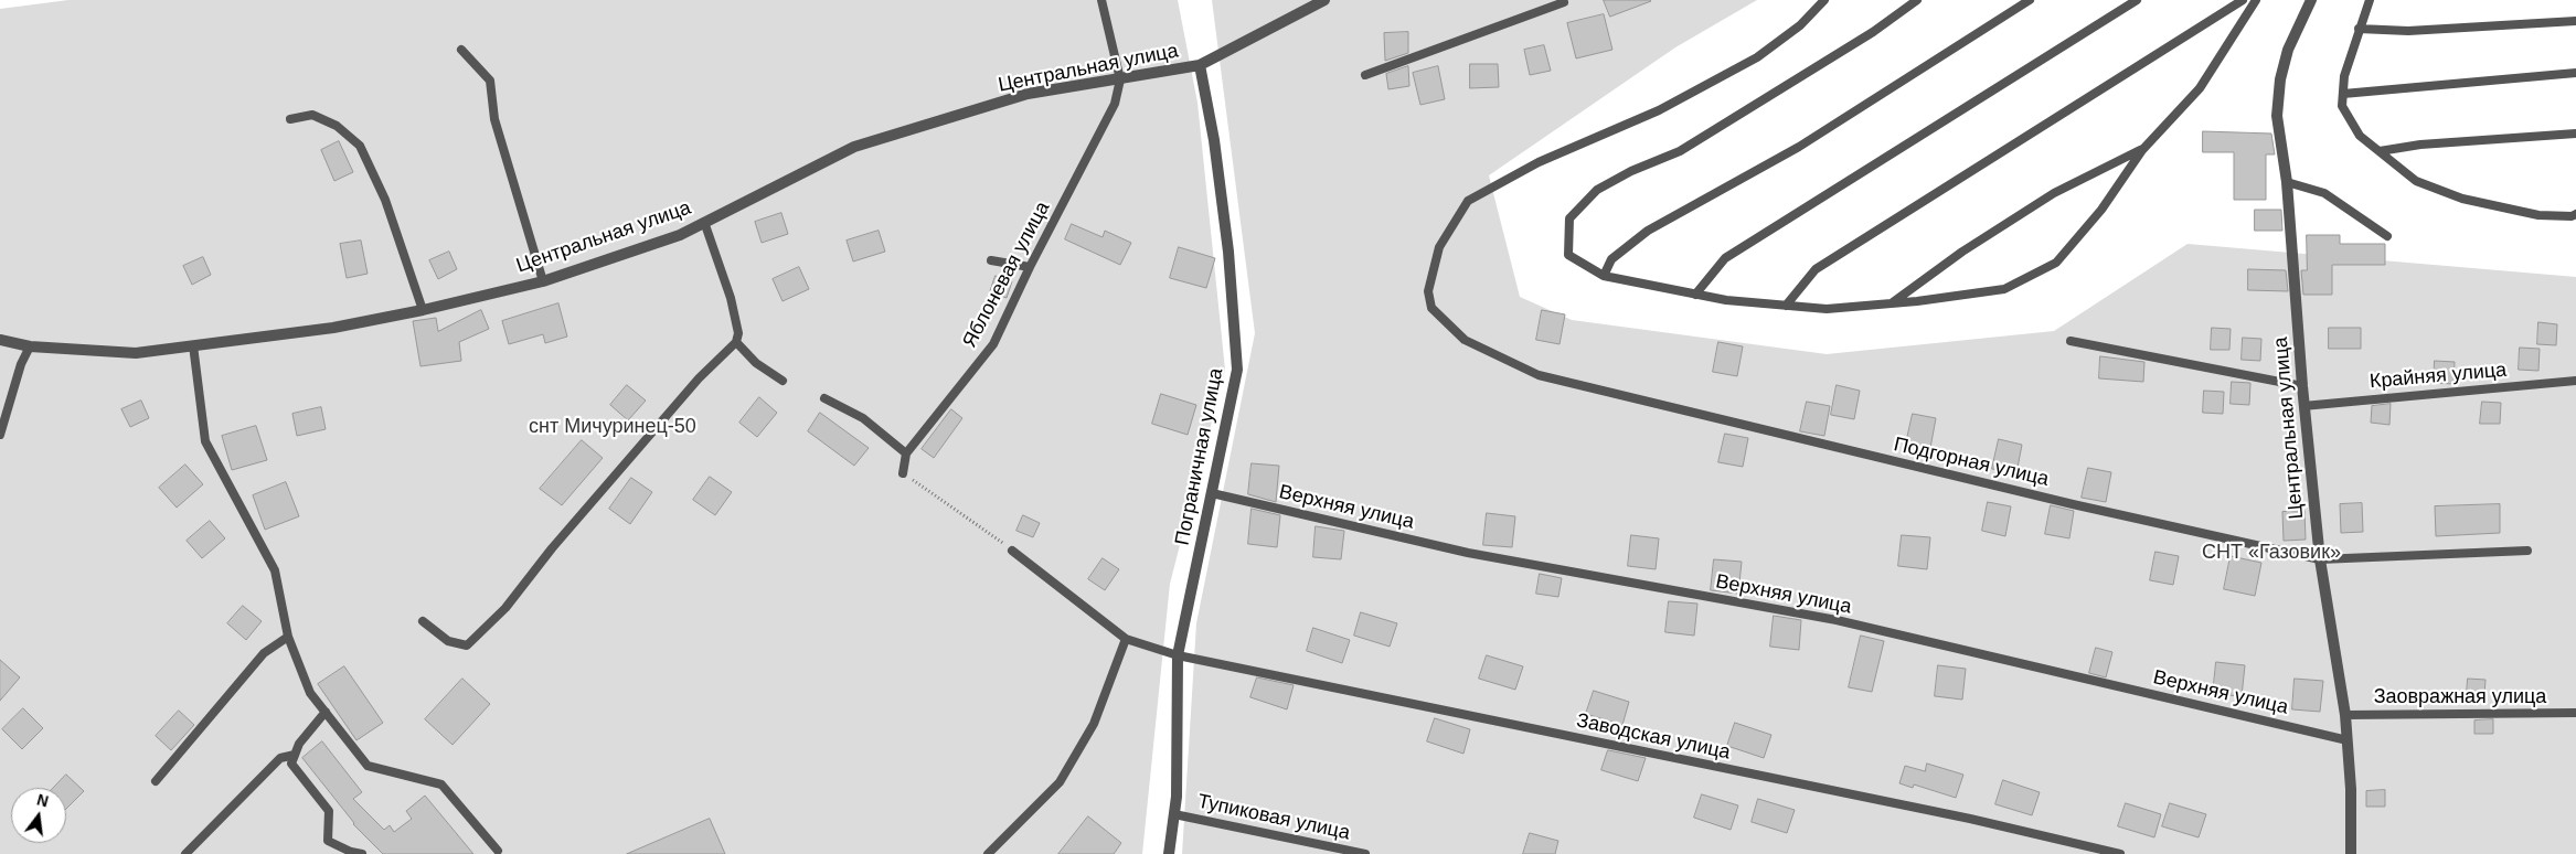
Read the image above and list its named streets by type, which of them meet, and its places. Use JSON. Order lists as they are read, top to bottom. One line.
{"streets":{"street":["Центральная улица","Пограничная улица"],"lane":["Яблоневая улица","Крайняя улица","Подгорная улица","Верхняя улица","Заовражная улица","Заводская улица","Тупиковая улица"]},"crossings":[["Центральная улица","Яблоневая улица"],["Центральная улица","Крайняя улица"],["Центральная улица","Пограничная улица"],["Центральная улица","Подгорная улица"],["Центральная улица","Верхняя улица"],["Центральная улица","Заовражная улица"],["Пограничная улица","Верхняя улица"],["Пограничная улица","Заводская улица"],["Пограничная улица","Тупиковая улица"]],"parks":["снт Мичуринец-50","СНТ «Газовик»"],"north":"top"}
